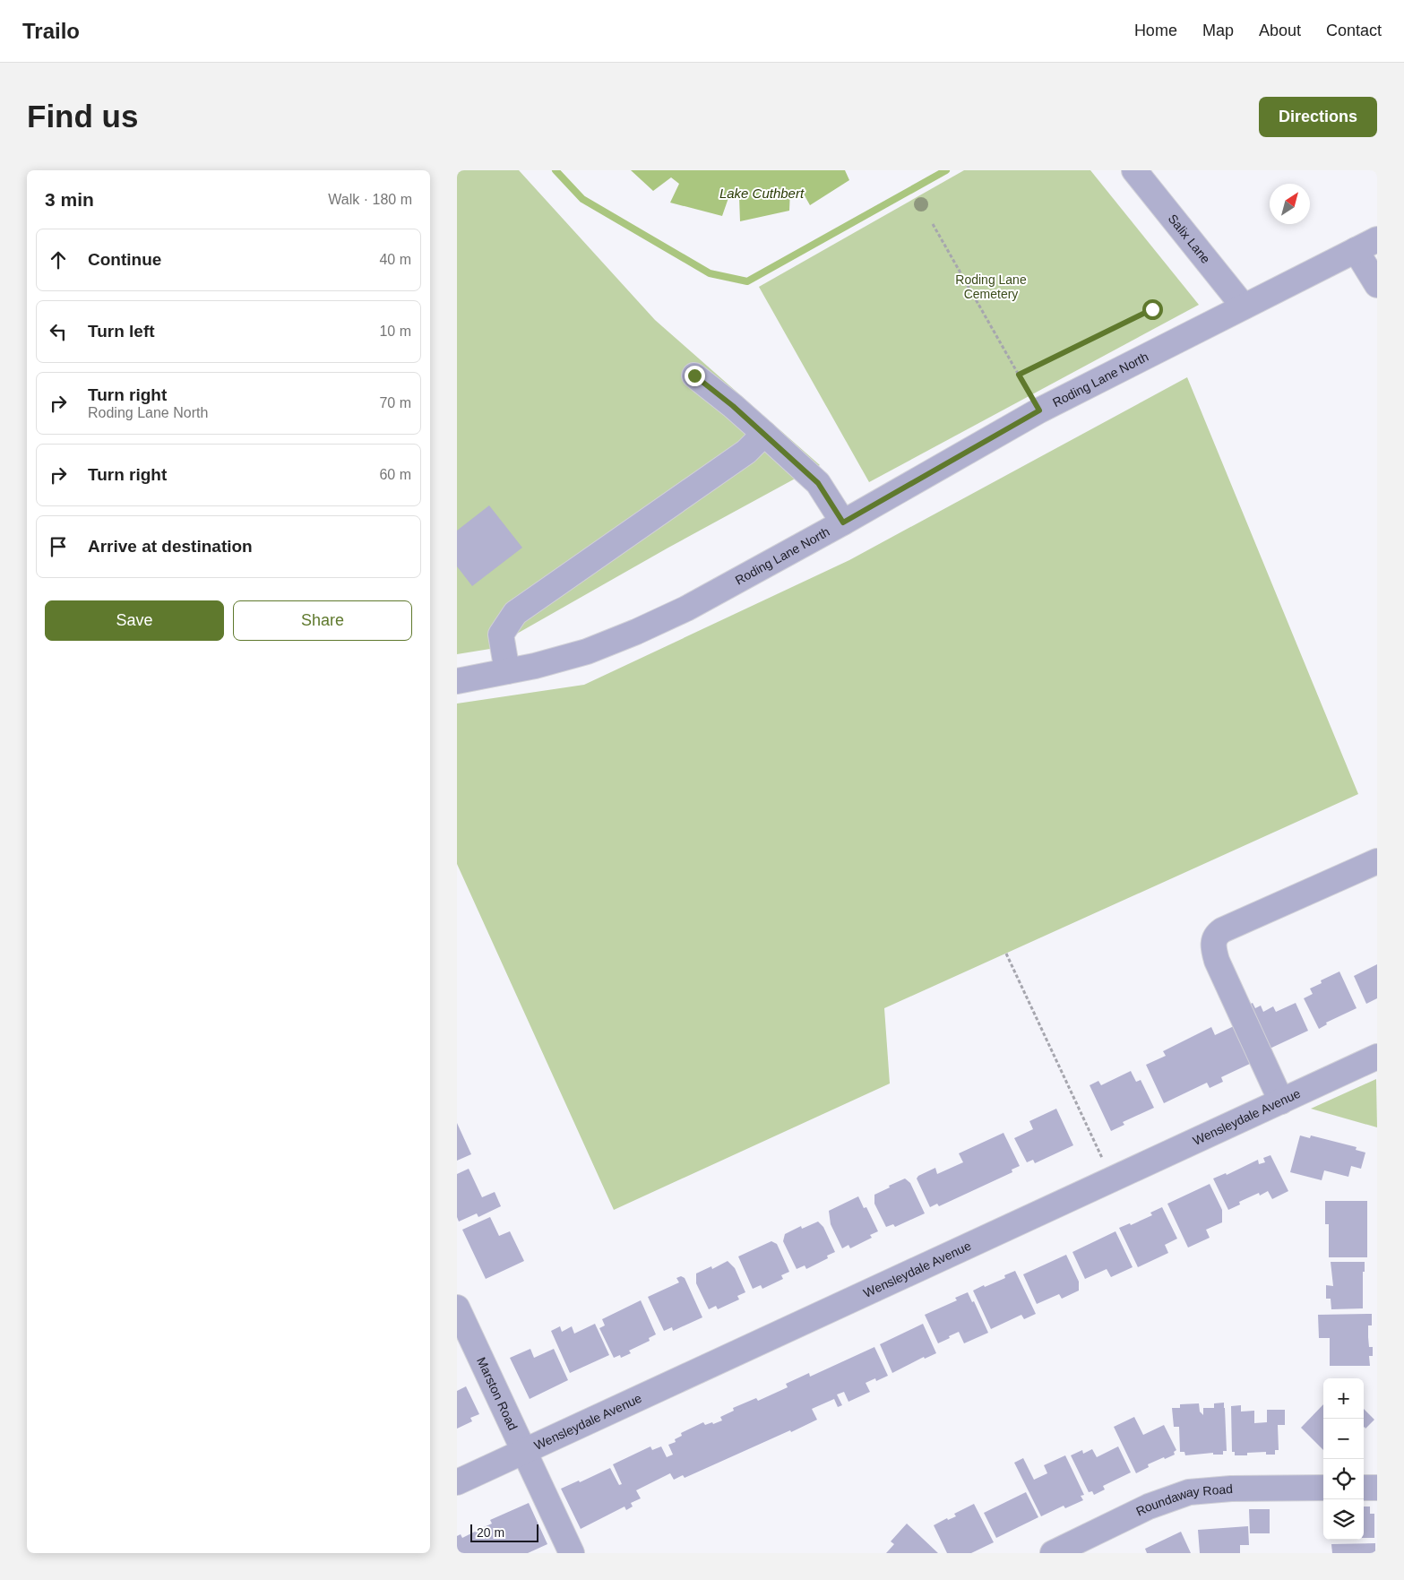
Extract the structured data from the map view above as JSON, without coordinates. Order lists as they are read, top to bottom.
{
  "streets": {
    "street": [
      "Salix Lane",
      "Roding Lane North",
      "Wensleydale Avenue",
      "Marston Road",
      "Roundaway Road"
    ]
  },
  "crossings": [
    ["Salix Lane", "Roding Lane North"],
    ["Wensleydale Avenue", "Marston Road"]
  ],
  "water": ["Lake Cuthbert"],
  "parks": ["Roding Lane Cemetery"],
  "scale_bar": "20 m",
  "north": "top right",
  "page": {
    "header": "Trailo",
    "nav": [
      "Home",
      "Map",
      "About",
      "Contact"
    ],
    "buttons": [
      "Directions",
      ["Save", "Share"]
    ],
    "title": "Find us",
    "heading": ["3 min", "Walk · 180 m"],
    "list": [
      ["Continue", "40 m"],
      ["Turn left", "10 m"],
      ["Turn right", "Roding Lane North", "70 m"],
      ["Turn right", "60 m"],
      "Arrive at destination"
    ],
    "map_buttons": ["+", "−"],
    "scale": "20 m"
  }
}
